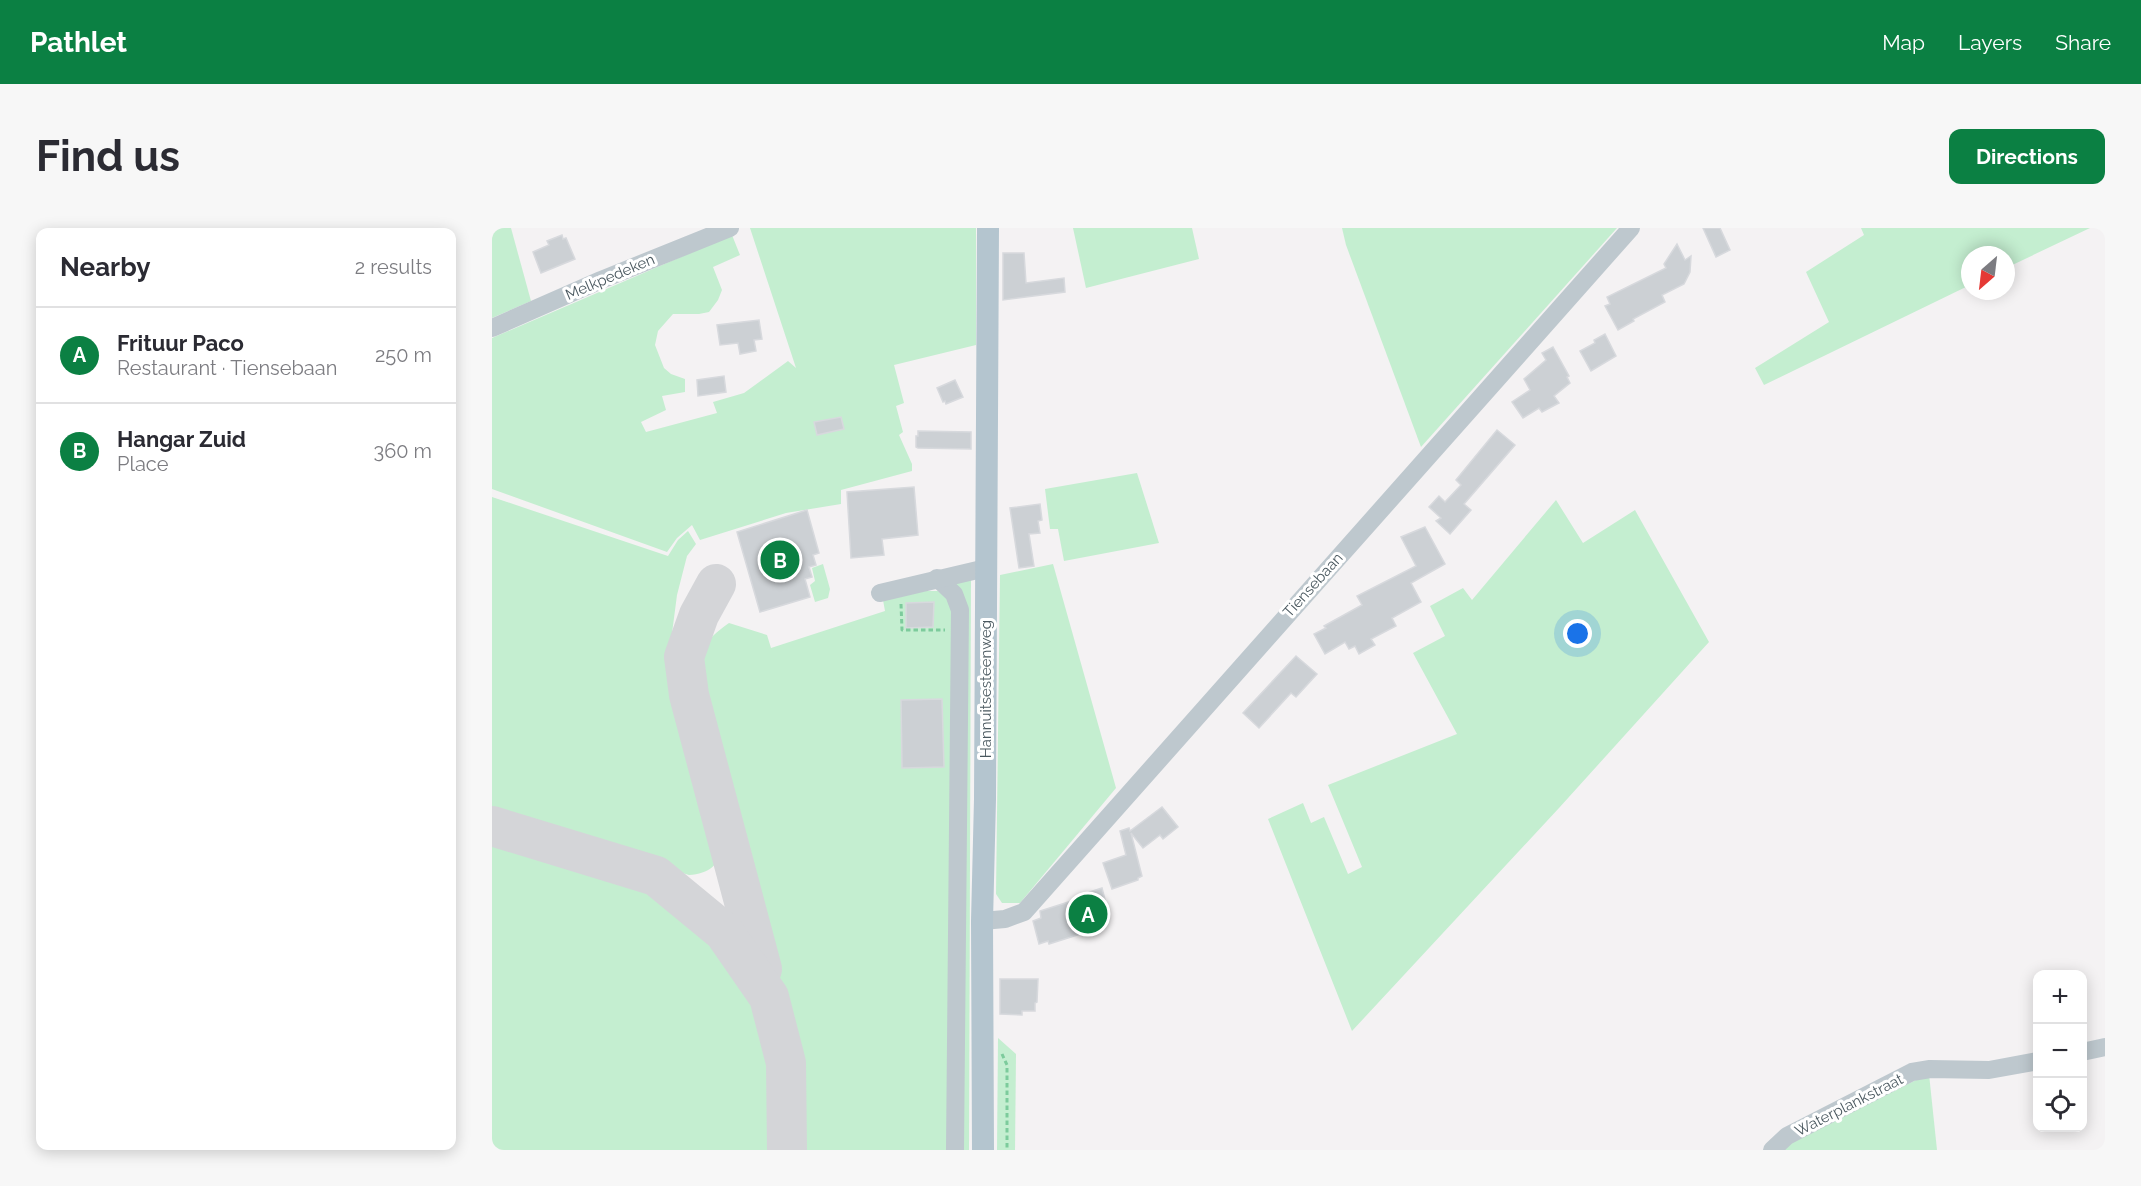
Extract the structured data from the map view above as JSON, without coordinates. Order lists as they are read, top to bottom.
{
  "streets": {
    "main road": ["Hannuitsesteenweg"],
    "street": ["Melkpedeken", "Tiensebaan", "Waterplankstraat"]
  },
  "crossings": [
    ["Tiensebaan", "Hannuitsesteenweg"]
  ],
  "north": "bottom left",
  "page": {
    "header": "Pathlet",
    "nav": ["Map", "Layers", "Share"],
    "buttons": "Directions",
    "title": "Find us",
    "heading": ["Nearby", "2 results"],
    "list": [
      {
        "mark": "A",
        "name": "Frituur Paco",
        "note": "Restaurant · Tiensebaan",
        "value": "250 m"
      },
      {
        "mark": "B",
        "name": "Hangar Zuid",
        "note": "Place",
        "value": "360 m"
      }
    ],
    "pins": ["B", "A"],
    "map_buttons": ["+", "−"]
  }
}
